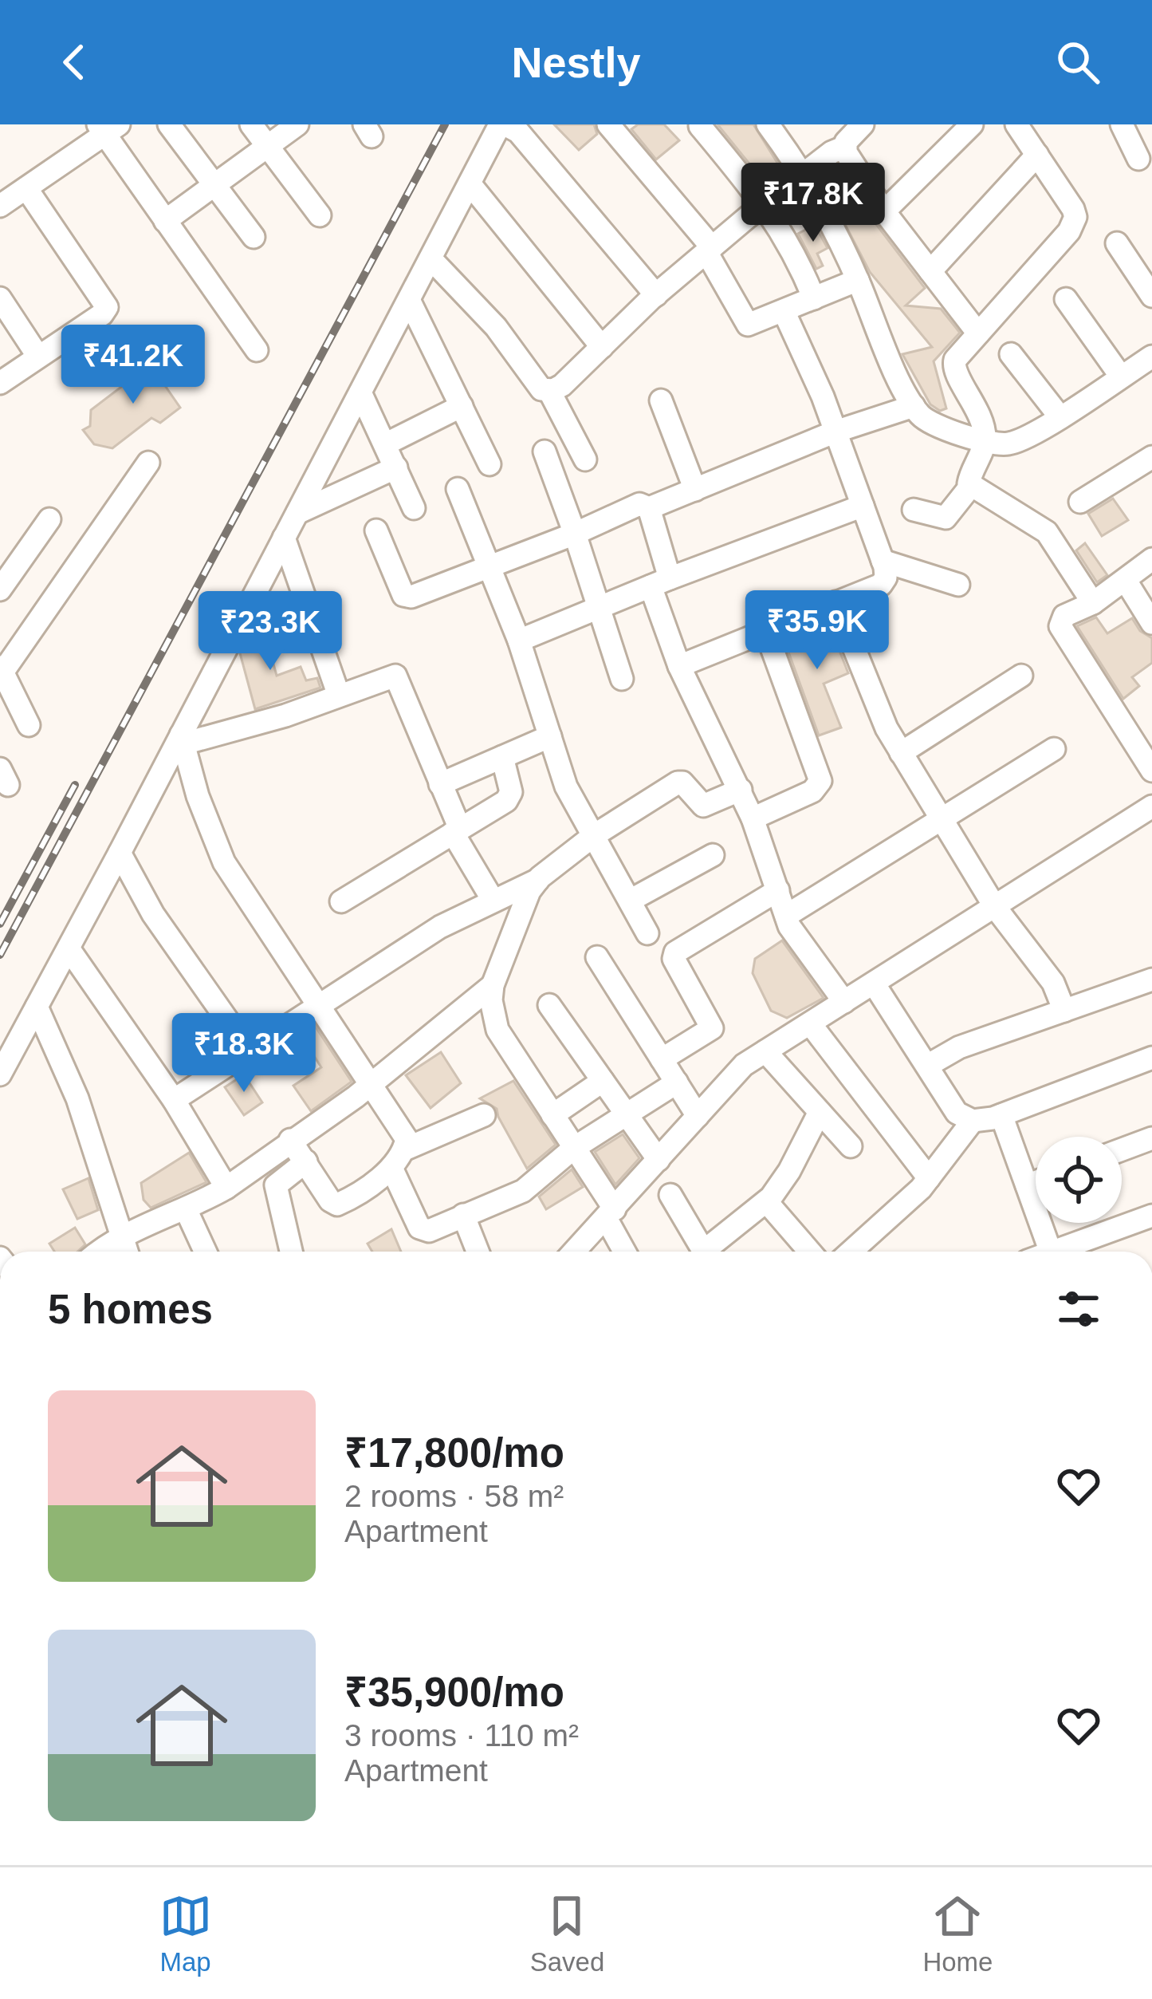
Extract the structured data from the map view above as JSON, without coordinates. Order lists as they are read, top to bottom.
{
  "page": {
    "header": "Nestly",
    "price": [
      "₹17.8K",
      "₹41.2K",
      "₹35.9K",
      "₹23.3K",
      "₹18.3K"
    ],
    "heading": "5 homes",
    "list": [
      {
        "name": "₹17,800/mo",
        "note": "2 rooms · 58 m² · Apartment"
      },
      {
        "name": "₹35,900/mo",
        "note": "3 rooms · 110 m² · Apartment"
      }
    ],
    "tabs": ["Map", "Saved", "Home"]
  }
}
